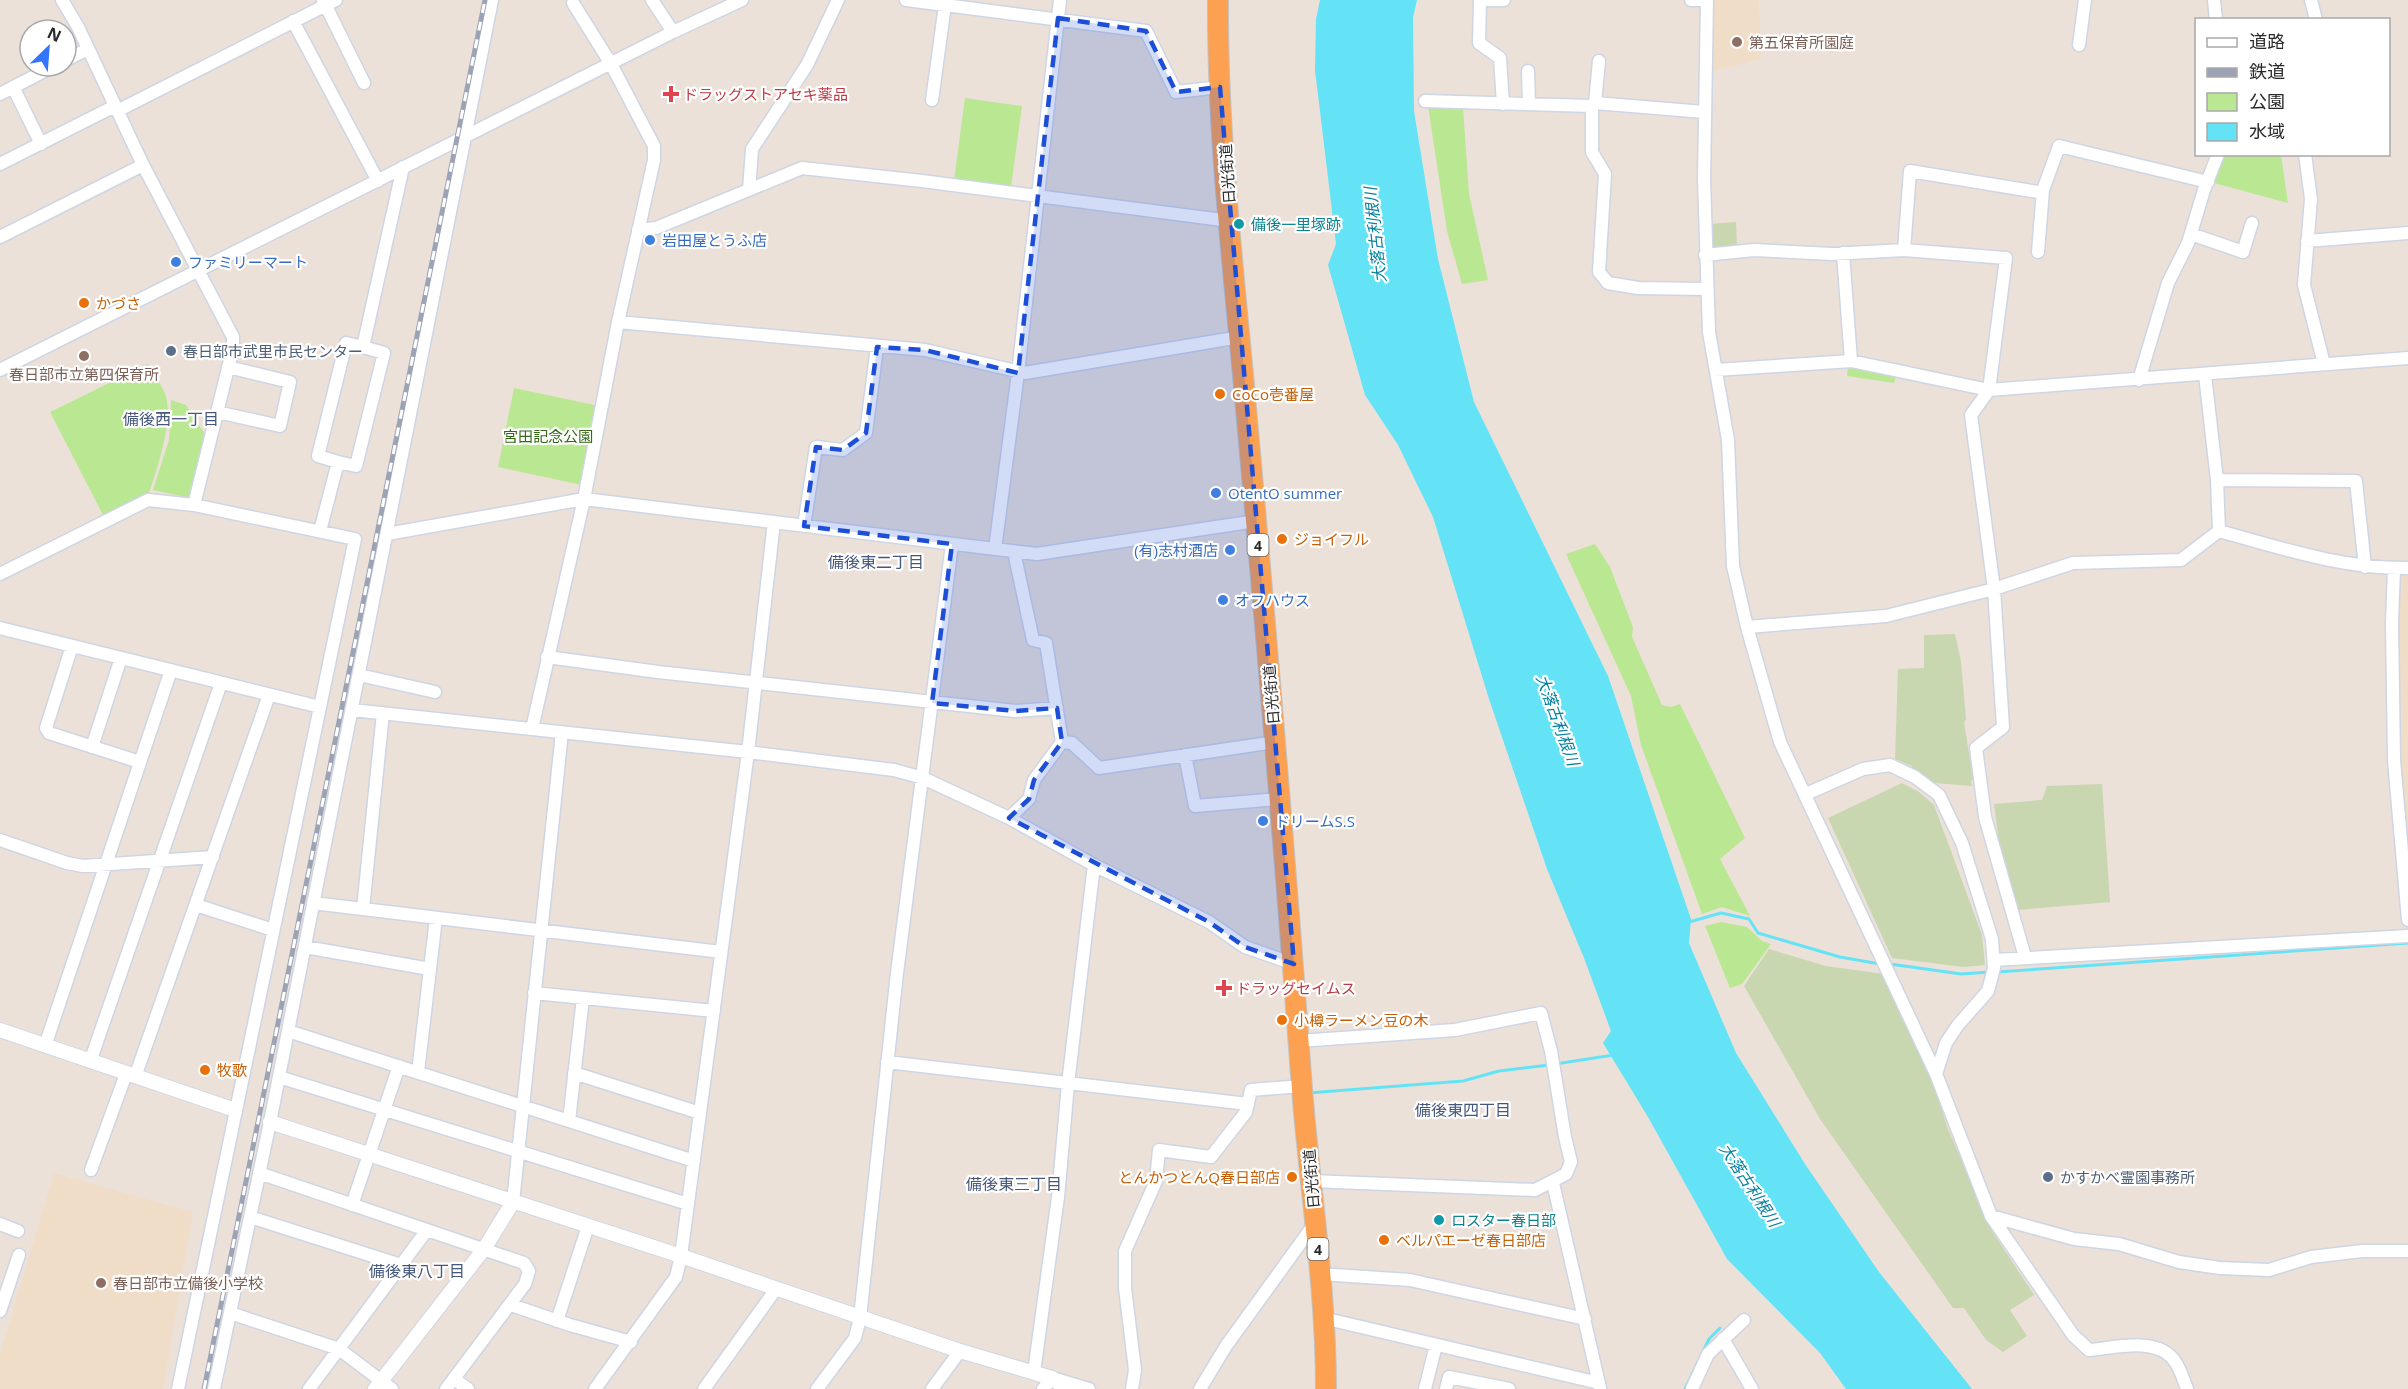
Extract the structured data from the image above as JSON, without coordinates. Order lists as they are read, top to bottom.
{
  "streets": {
    "highway": ["日光街道", "4"]
  },
  "districts": [
    "備後西一丁目",
    "備後東二丁目",
    "備後東四丁目",
    "備後東三丁目",
    "備後東八丁目"
  ],
  "water": ["大落古利根川"],
  "parks": ["宮田記念公園"],
  "places": {
    "other": [
      "第五保育所園庭",
      "備後一里塚跡",
      "岩田屋とうふ店",
      "ファミリーマート",
      "かづさ",
      "春日部市武里市民センター",
      "春日部市立第四保育所",
      "CoCo壱番屋",
      "OtentO summer",
      "ジョイフル",
      "(有)志村酒店",
      "オフハウス",
      "ドリームS.S",
      "小樽ラーメン豆の木",
      "牧歌",
      "とんかつとんQ春日部店",
      "かすかべ霊園事務所",
      "ロスター春日部",
      "ベルパエーゼ春日部店",
      "春日部市立備後小学校"
    ],
    "health": ["ドラッグストアセキ薬品", "ドラッグセイムス"]
  },
  "legend": [
    "道路",
    "鉄道",
    "公園",
    "水域"
  ],
  "north": "top right"
}
